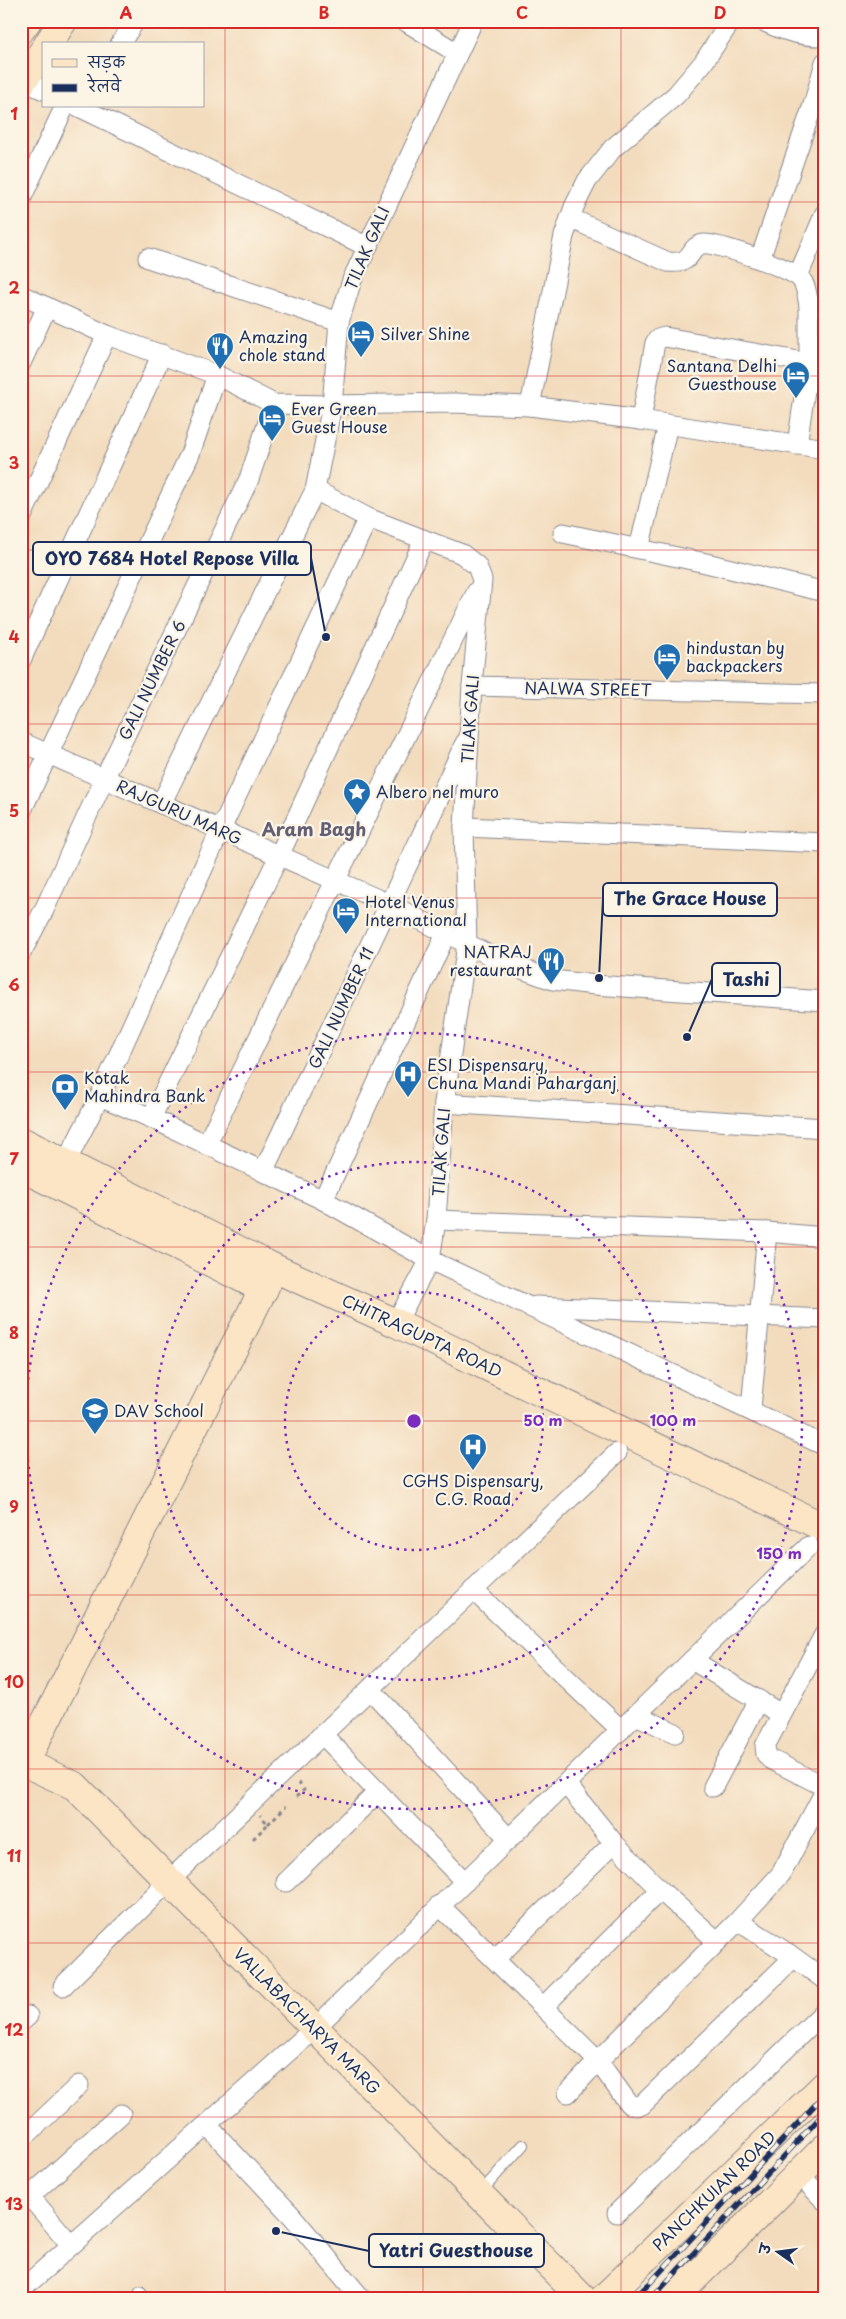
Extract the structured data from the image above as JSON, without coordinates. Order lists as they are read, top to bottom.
{
  "streets": {
    "street": [
      "TILAK GALI",
      "GALI NUMBER 6",
      "NALWA STREET",
      "RAJGURU MARG",
      "GALI NUMBER 11",
      "CHITRAGUPTA ROAD",
      "VALLABACHARYA MARG",
      "PANCHKUIAN ROAD"
    ]
  },
  "crossings": [
    ["TILAK GALI", "NALWA STREET"],
    ["TILAK GALI", "RAJGURU MARG"],
    ["TILAK GALI", "GALI NUMBER 11"],
    ["TILAK GALI", "CHITRAGUPTA ROAD"],
    ["GALI NUMBER 6", "RAJGURU MARG"],
    ["RAJGURU MARG", "GALI NUMBER 11"]
  ],
  "districts": ["Aram Bagh"],
  "places": {
    "hotel": [
      "Silver Shine",
      "Santana Delhi Guesthouse",
      "Ever Green Guest House",
      "hindustan by backpackers",
      "Hotel Venus International"
    ],
    "restaurant": ["Amazing chole stand", "NATRAJ restaurant"],
    "other": [
      "OYO 7684 Hotel Repose Villa",
      "The Grace House",
      "Tashi",
      "Yatri Guesthouse"
    ],
    "place": ["Albero nel muro"],
    "hospital": ["ESI Dispensary, Chuna Mandi Paharganj", "CGHS Dispensary, C.G. Road"],
    "bank": ["Kotak Mahindra Bank"],
    "school or university": ["DAV School"]
  },
  "legend": ["सड़क", "रेलवे"],
  "north": "left",
  "grid": {
    "columns": [
      "A",
      "B",
      "C",
      "D"
    ],
    "rows": [
      "1",
      "2",
      "3",
      "4",
      "5",
      "6",
      "7",
      "8",
      "9",
      "10",
      "11",
      "12",
      "13"
    ]
  },
  "rings": ["50 m", "100 m", "150 m"]
}
